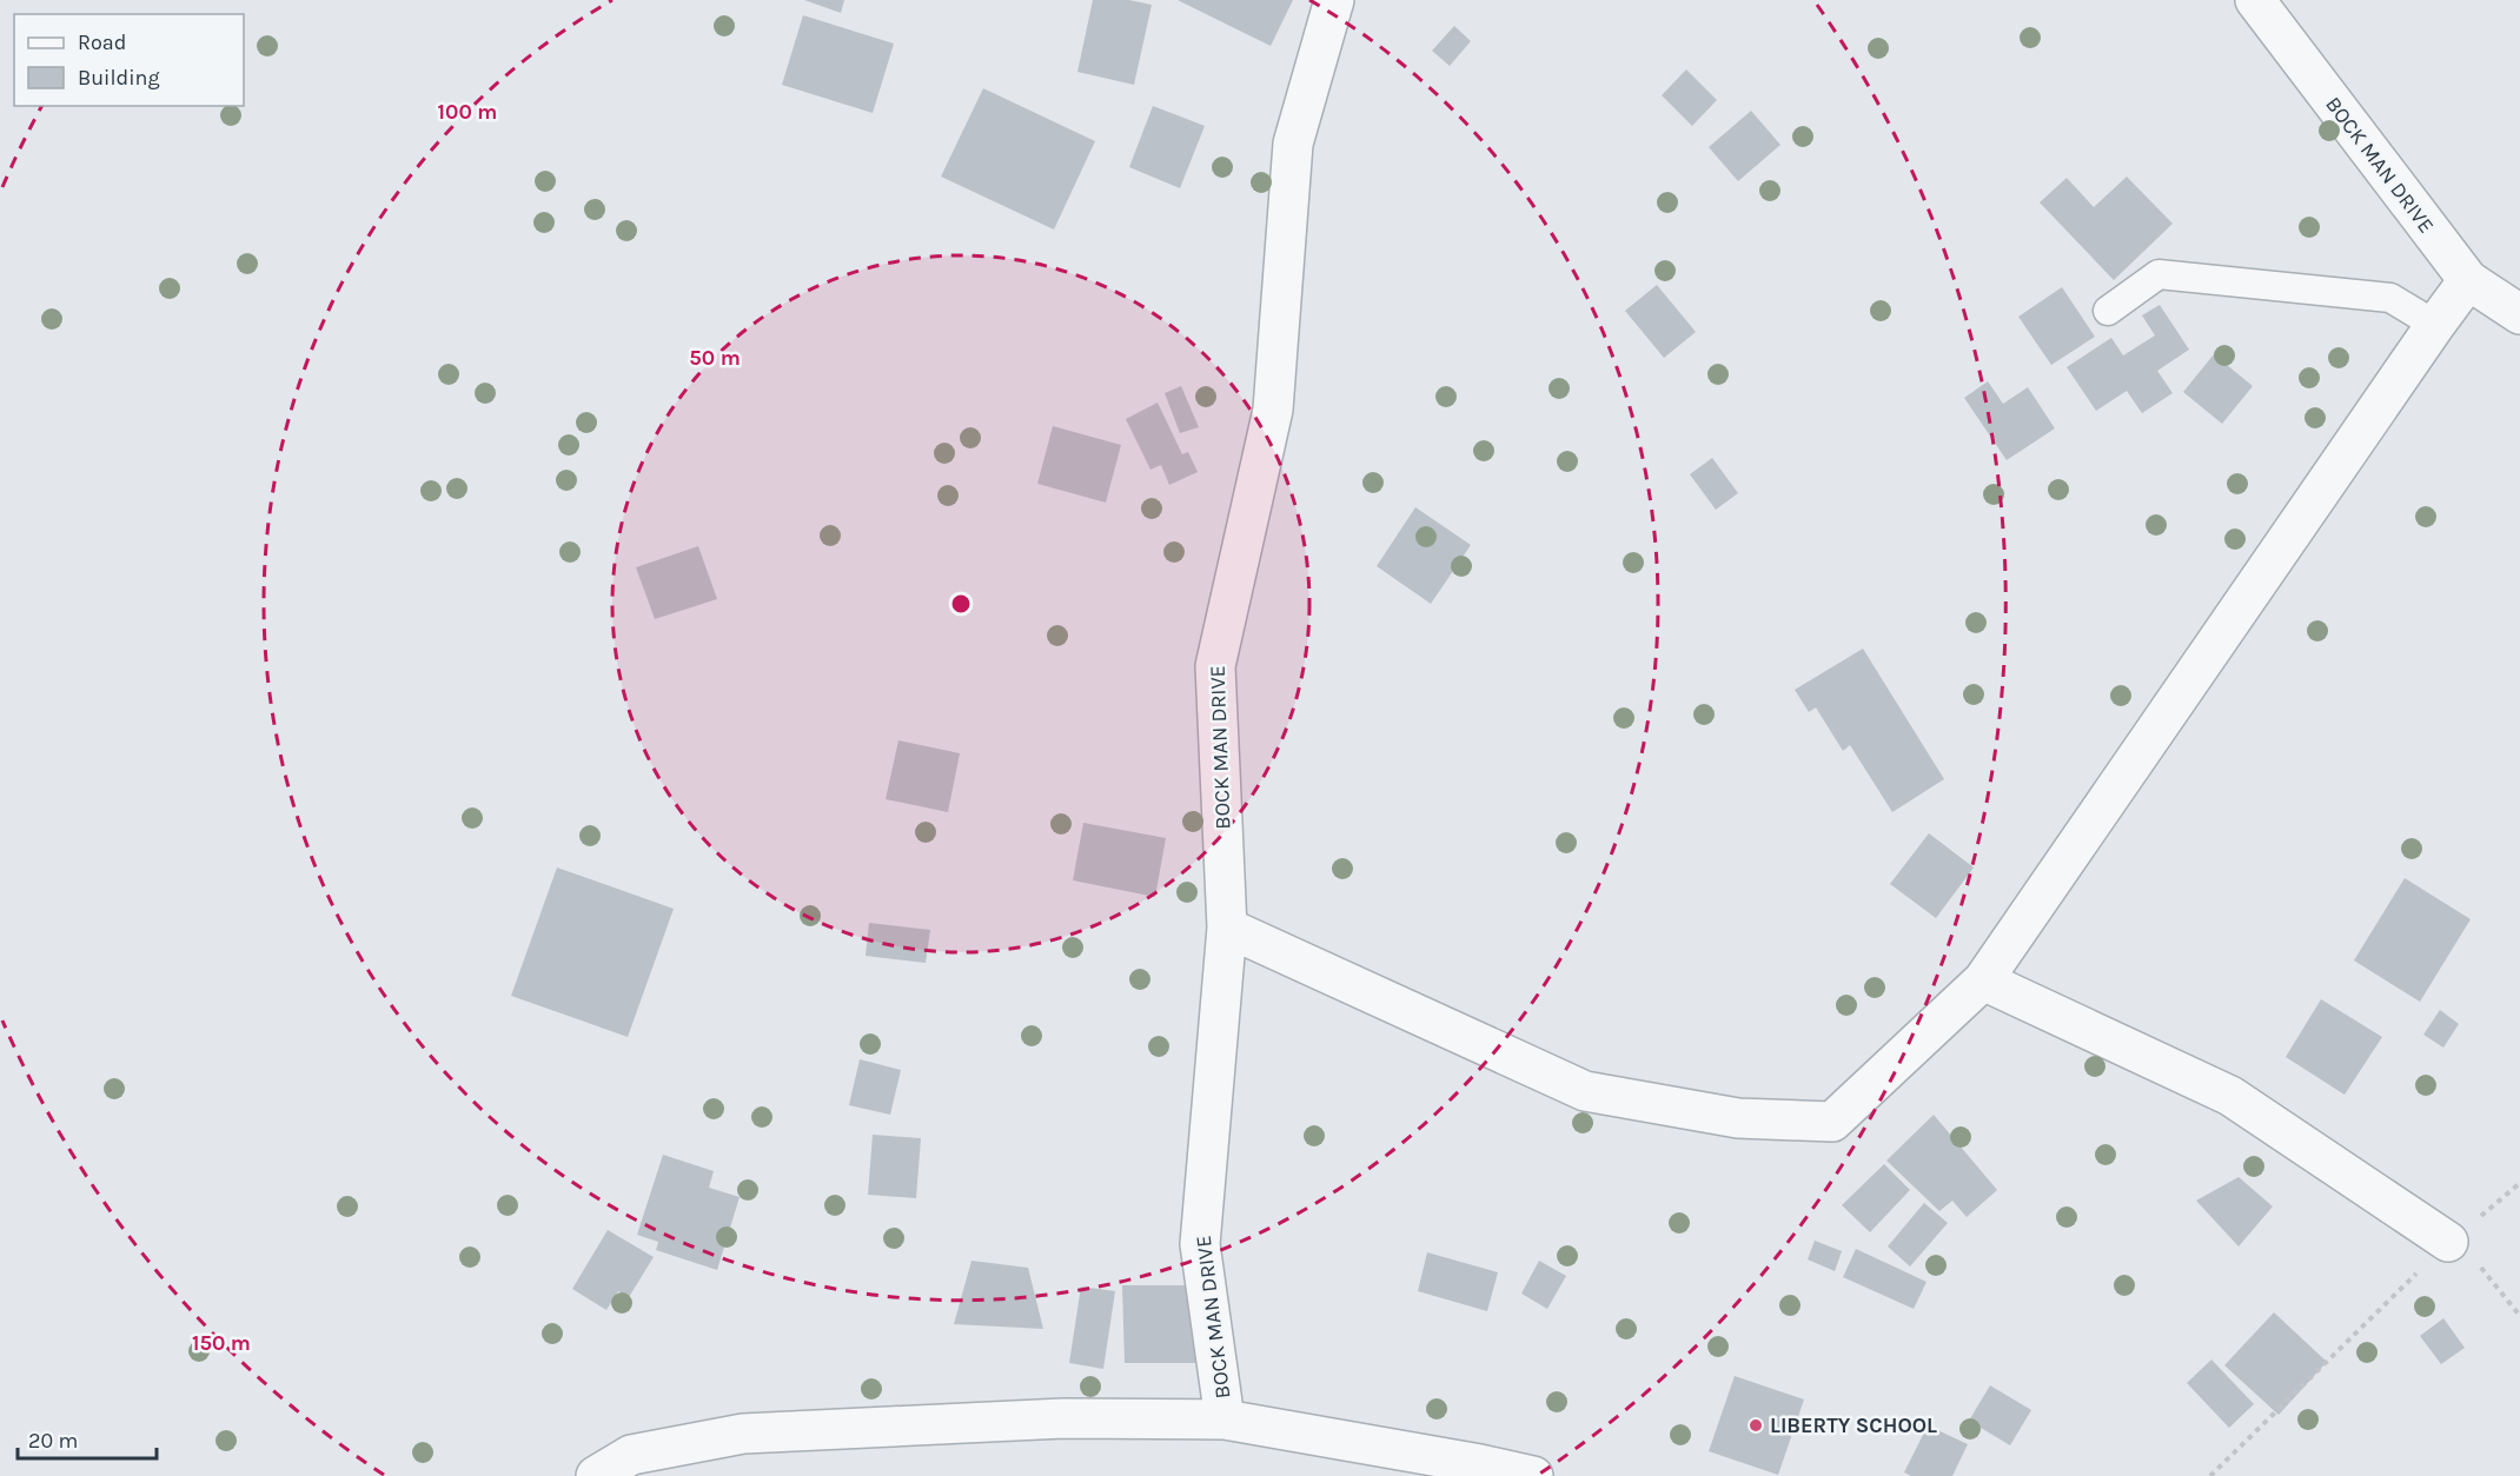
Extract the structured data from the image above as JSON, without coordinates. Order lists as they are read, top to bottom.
{
  "streets": {
    "street": ["BOCK MAN DRIVE"]
  },
  "places": ["LIBERTY SCHOOL"],
  "legend": ["Road", "Building"],
  "scale_bar": "20 m",
  "rings": ["100 m", "50 m", "150 m"]
}
